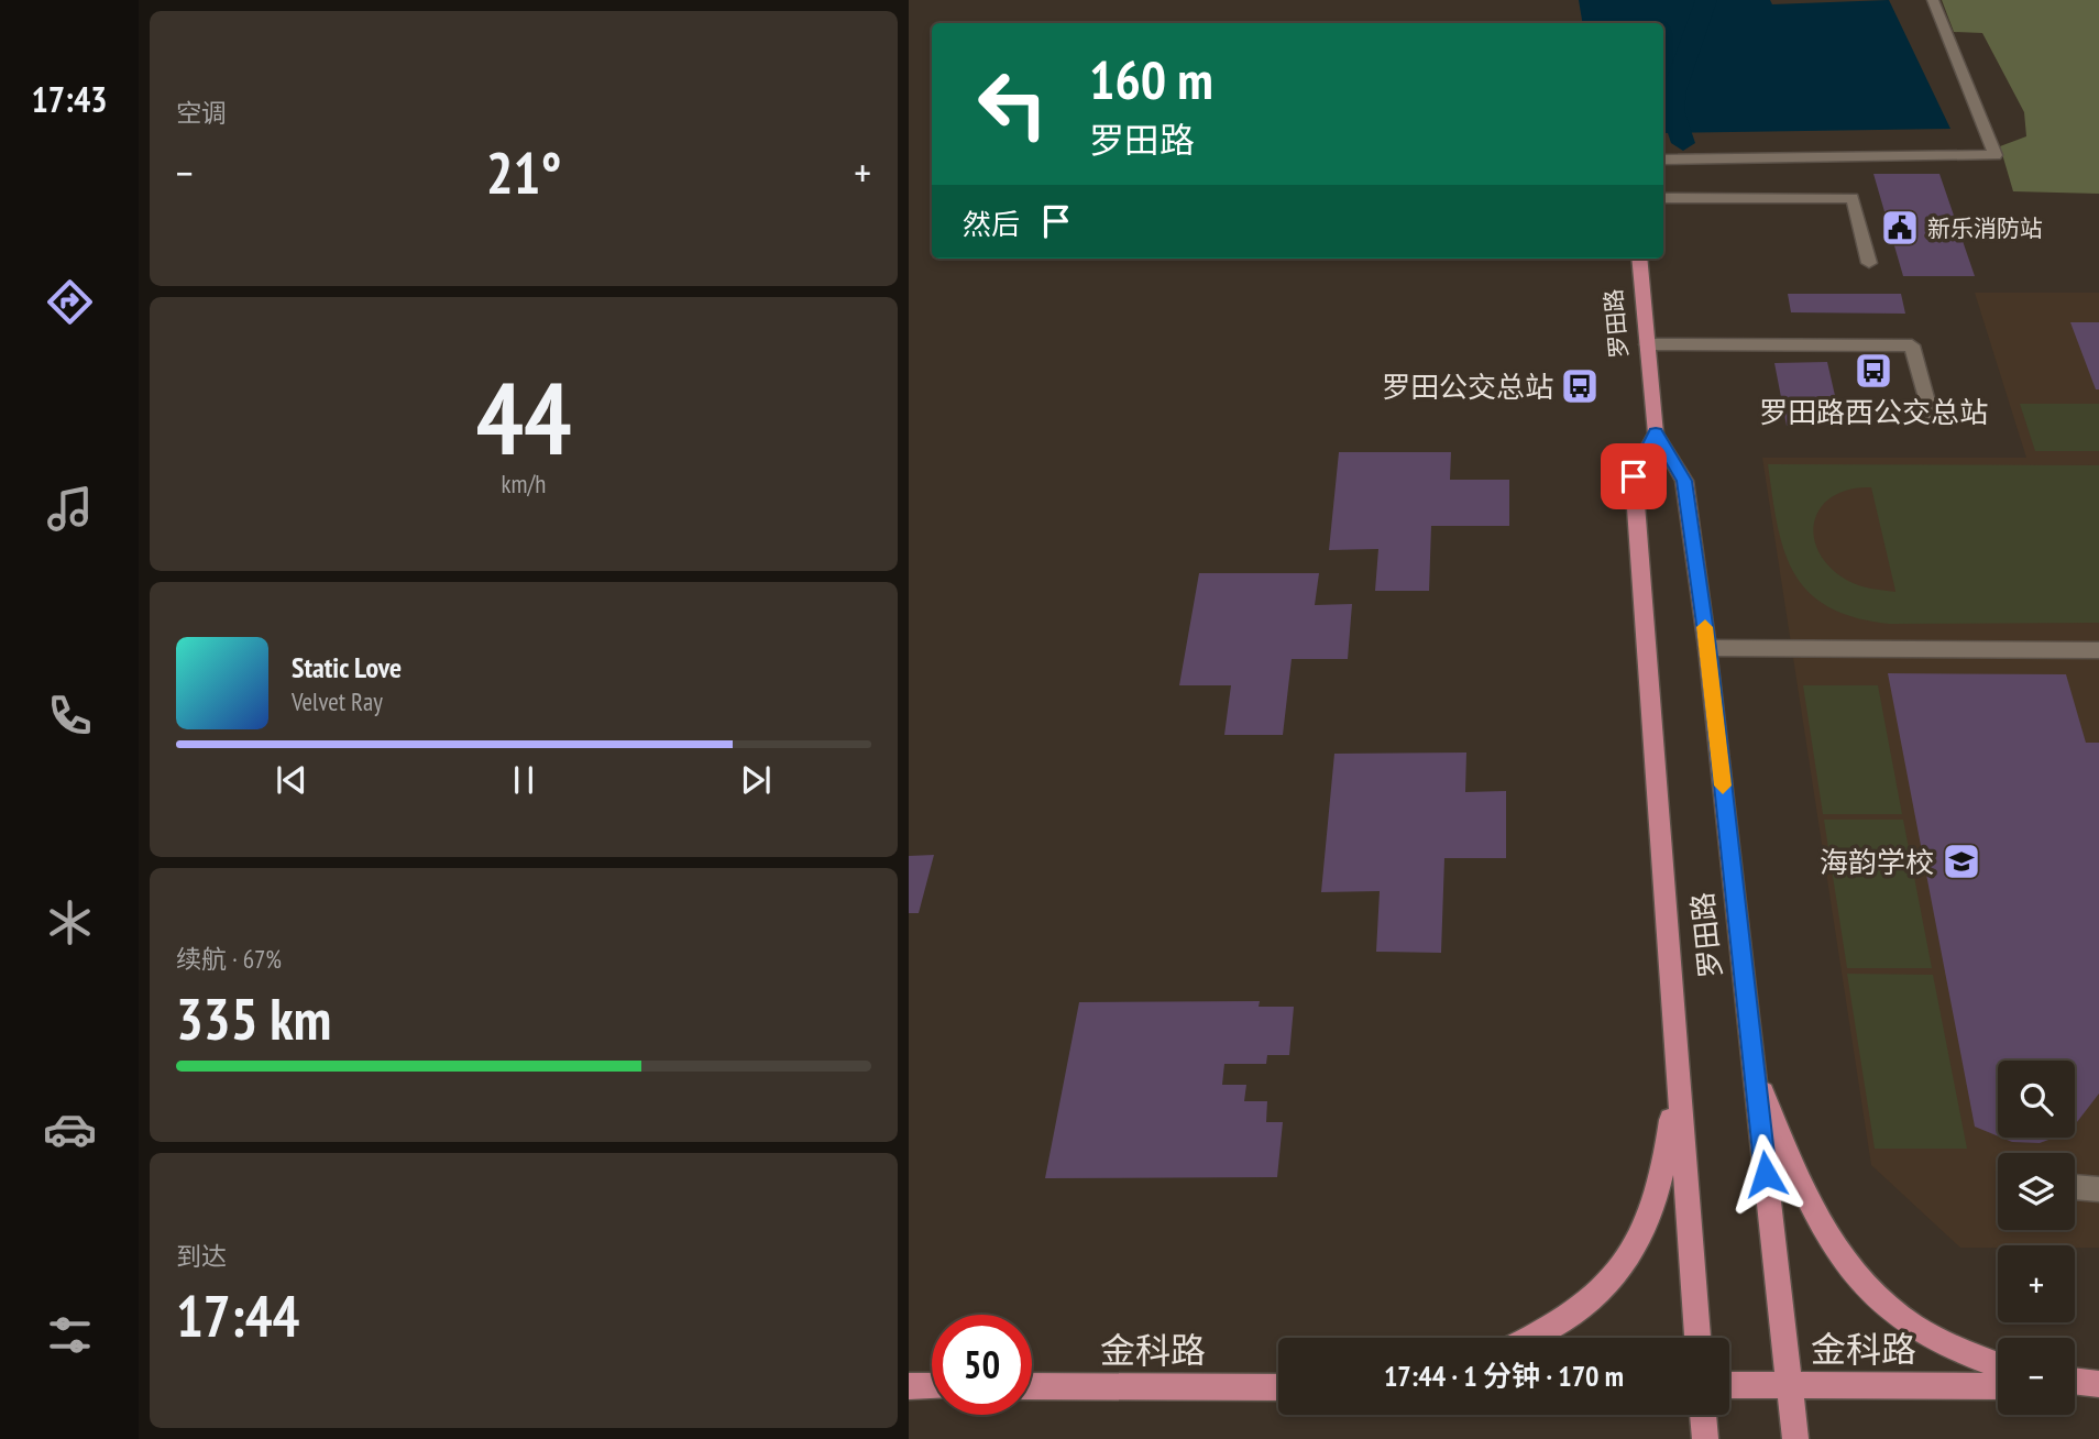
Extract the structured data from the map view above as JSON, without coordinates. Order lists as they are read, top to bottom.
{
  "streets": {
    "main road": ["罗田路", "金科路"]
  },
  "crossings": [
    ["罗田路", "金科路"]
  ],
  "places": {
    "public building": ["新乐消防站"],
    "bus stop": ["罗田路西公交总站", "罗田公交总站"],
    "school or university": ["海韵学校"]
  },
  "page": {
    "tabs": "17:43",
    "tile": [
      "空调",
      ["44", "km/h"],
      ["续航 · 67%", "335 km"],
      ["到达", "17:44"]
    ],
    "turn": ["160 m", "罗田路"],
    "heat": ["−", "21°", "+"],
    "then": "然后",
    "song": ["Static Love", "Velvet Ray"],
    "map_buttons": ["+", "−"],
    "limit": "50",
    "trip": "17:44 · 1 分钟 · 170 m"
  }
}
